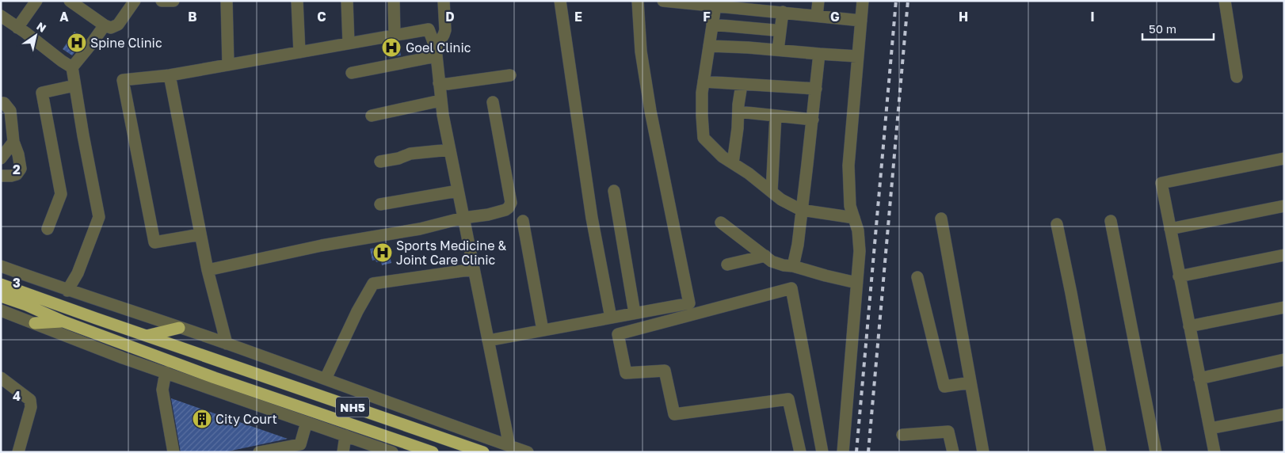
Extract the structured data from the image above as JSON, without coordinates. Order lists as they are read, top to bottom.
{
  "streets": {
    "highway": ["NH5"]
  },
  "places": {
    "hospital": ["Spine Clinic", "Goel Clinic", "Sports Medicine & Joint Care Clinic"],
    "building": ["City Court"]
  },
  "scale_bar": "50 m",
  "north": "top right",
  "grid": {
    "columns": [
      "A",
      "B",
      "C",
      "D",
      "E",
      "F",
      "G",
      "H",
      "I"
    ],
    "rows": ["2", "3", "4"]
  }
}
